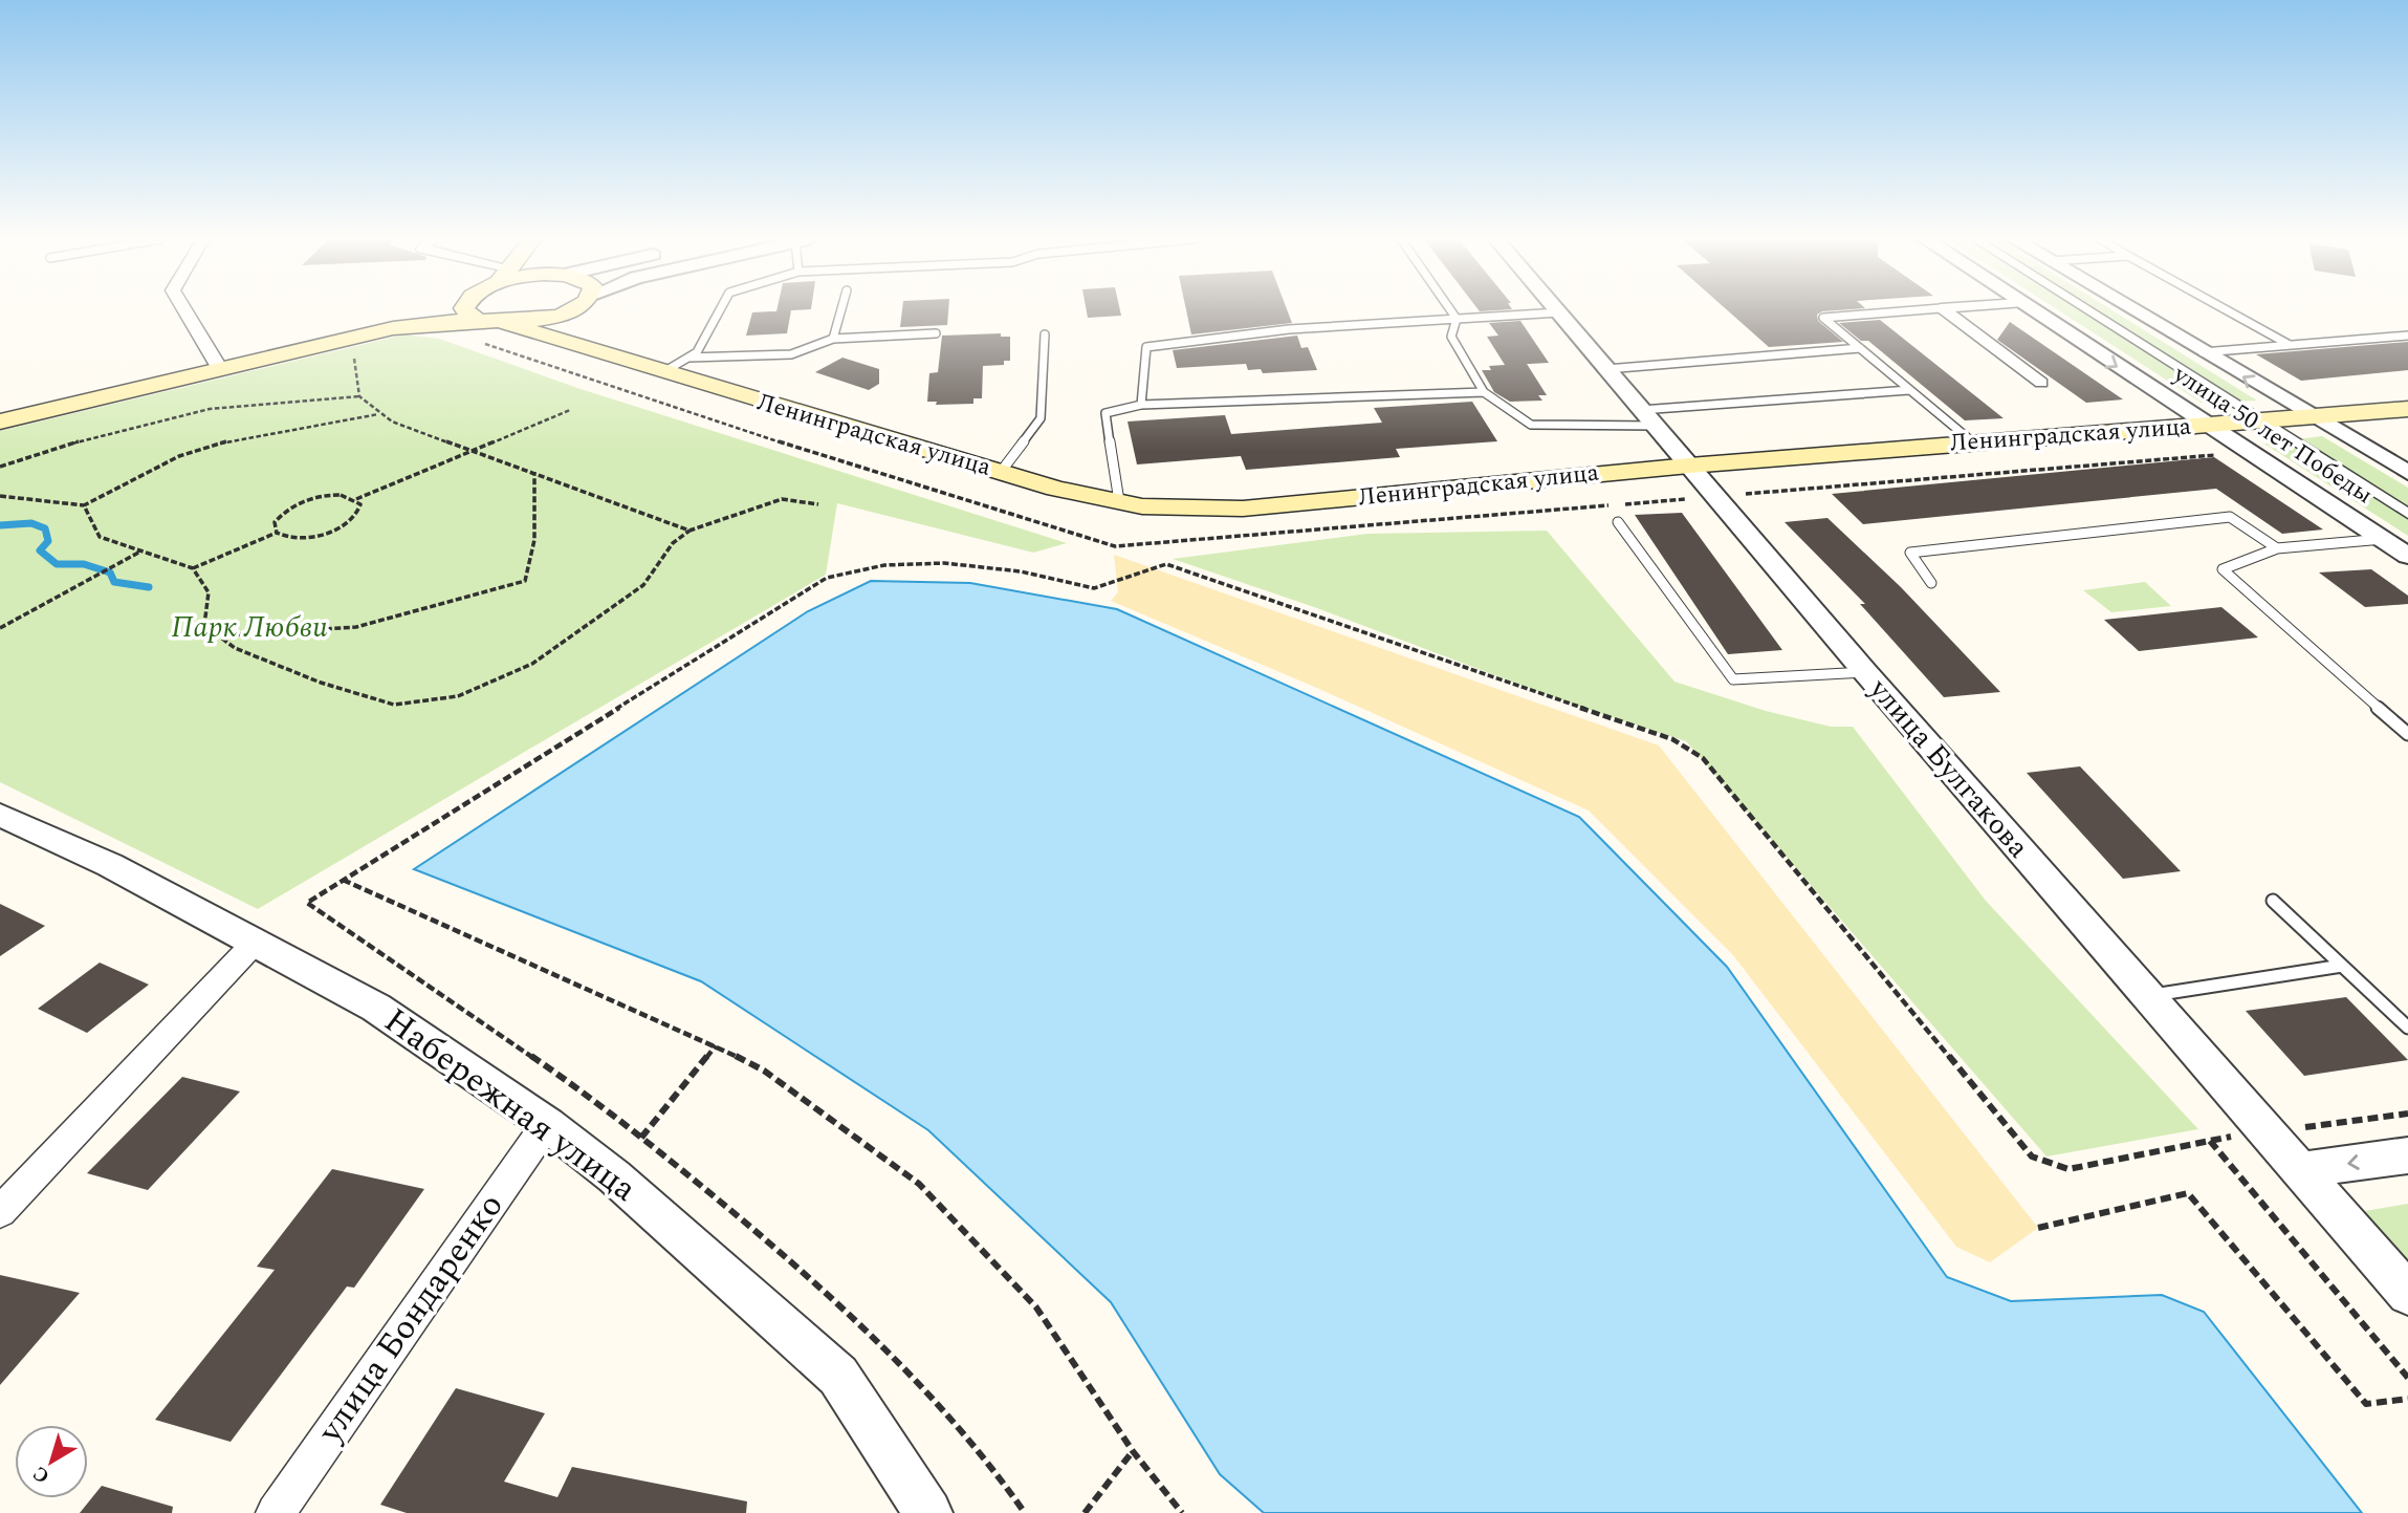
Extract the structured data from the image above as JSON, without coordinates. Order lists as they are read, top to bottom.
{
  "streets": {
    "main road": ["Ленинградская улица"],
    "street": [
      "улица 50 лет Победы",
      "улица Булгакова",
      "Набережная улица",
      "улица Бондаренко"
    ]
  },
  "crossings": [
    ["Ленинградская улица", "улица 50 лет Победы"],
    ["Ленинградская улица", "улица Булгакова"],
    ["Набережная улица", "улица Бондаренко"]
  ],
  "parks": ["Парк Любви"],
  "north": "bottom left"
}
